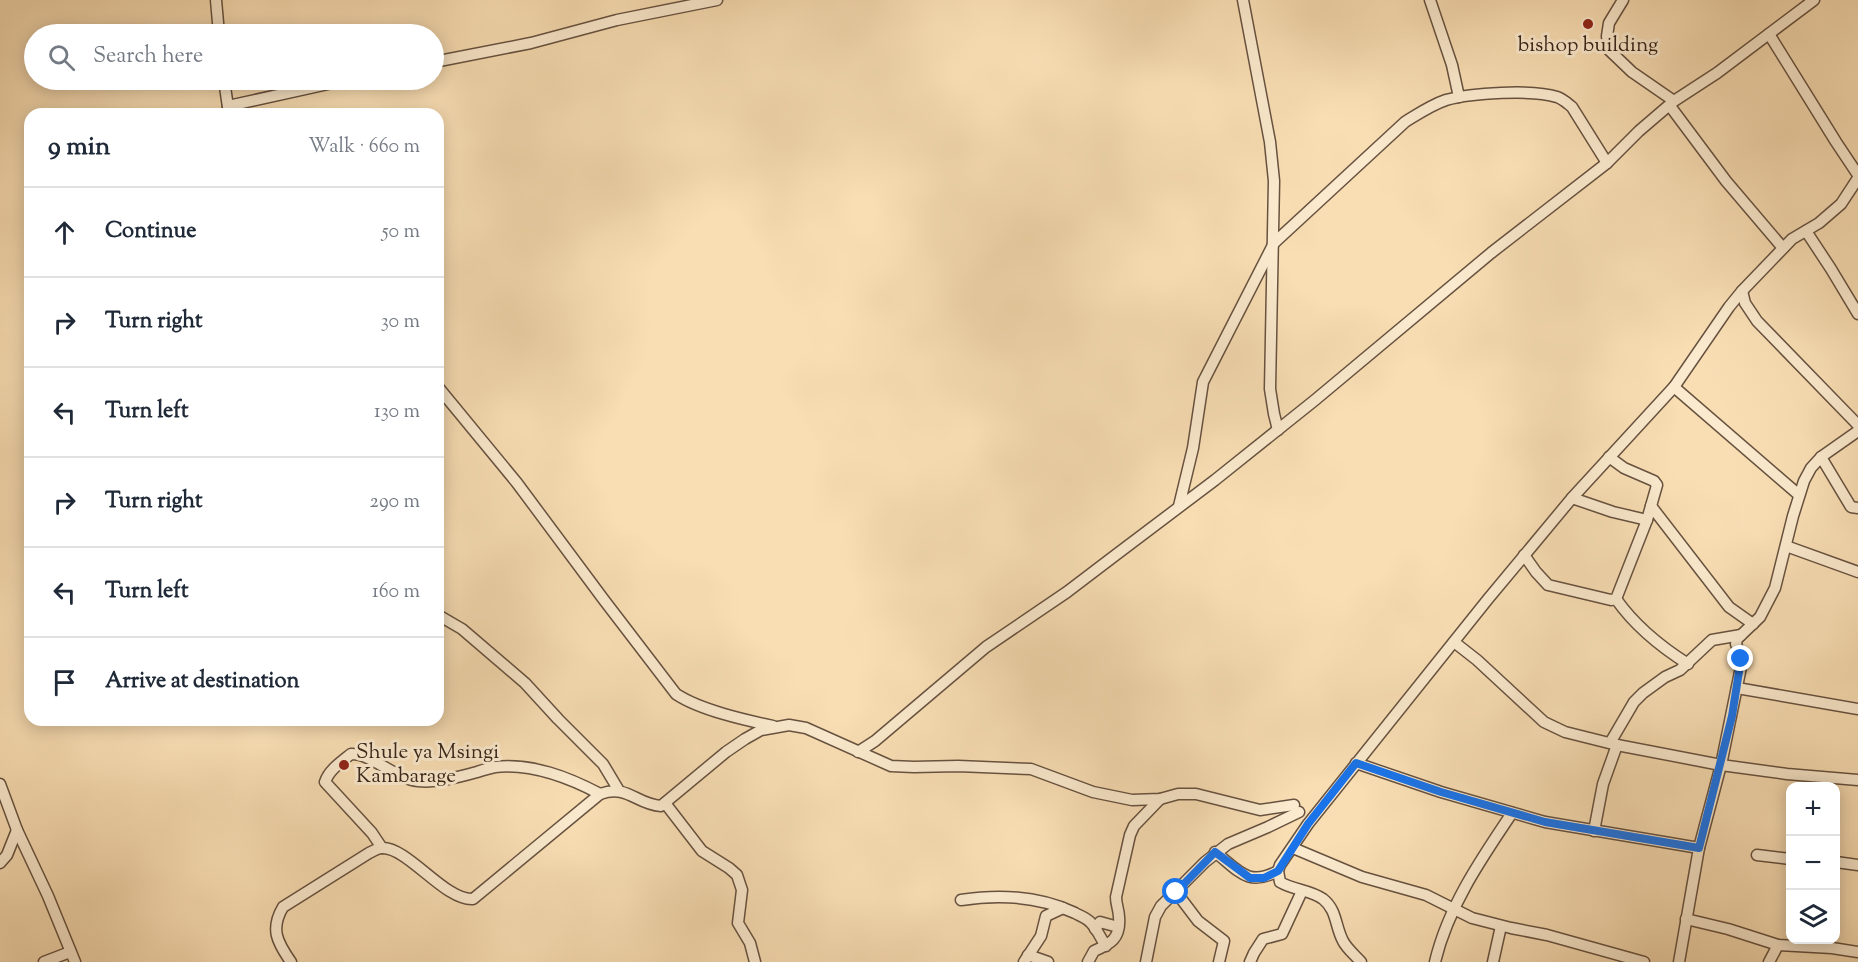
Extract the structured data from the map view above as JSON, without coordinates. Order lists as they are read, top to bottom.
{
  "places": ["bishop building", "Shule ya Msingi Kambarage"],
  "page": {
    "search": "Search here",
    "heading": ["9 min", "Walk · 660 m"],
    "list": [
      ["Continue", "50 m"],
      ["Turn right", "30 m"],
      ["Turn left", "130 m"],
      ["Turn right", "290 m"],
      ["Turn left", "160 m"],
      "Arrive at destination"
    ],
    "map_buttons": ["+", "−"]
  }
}
